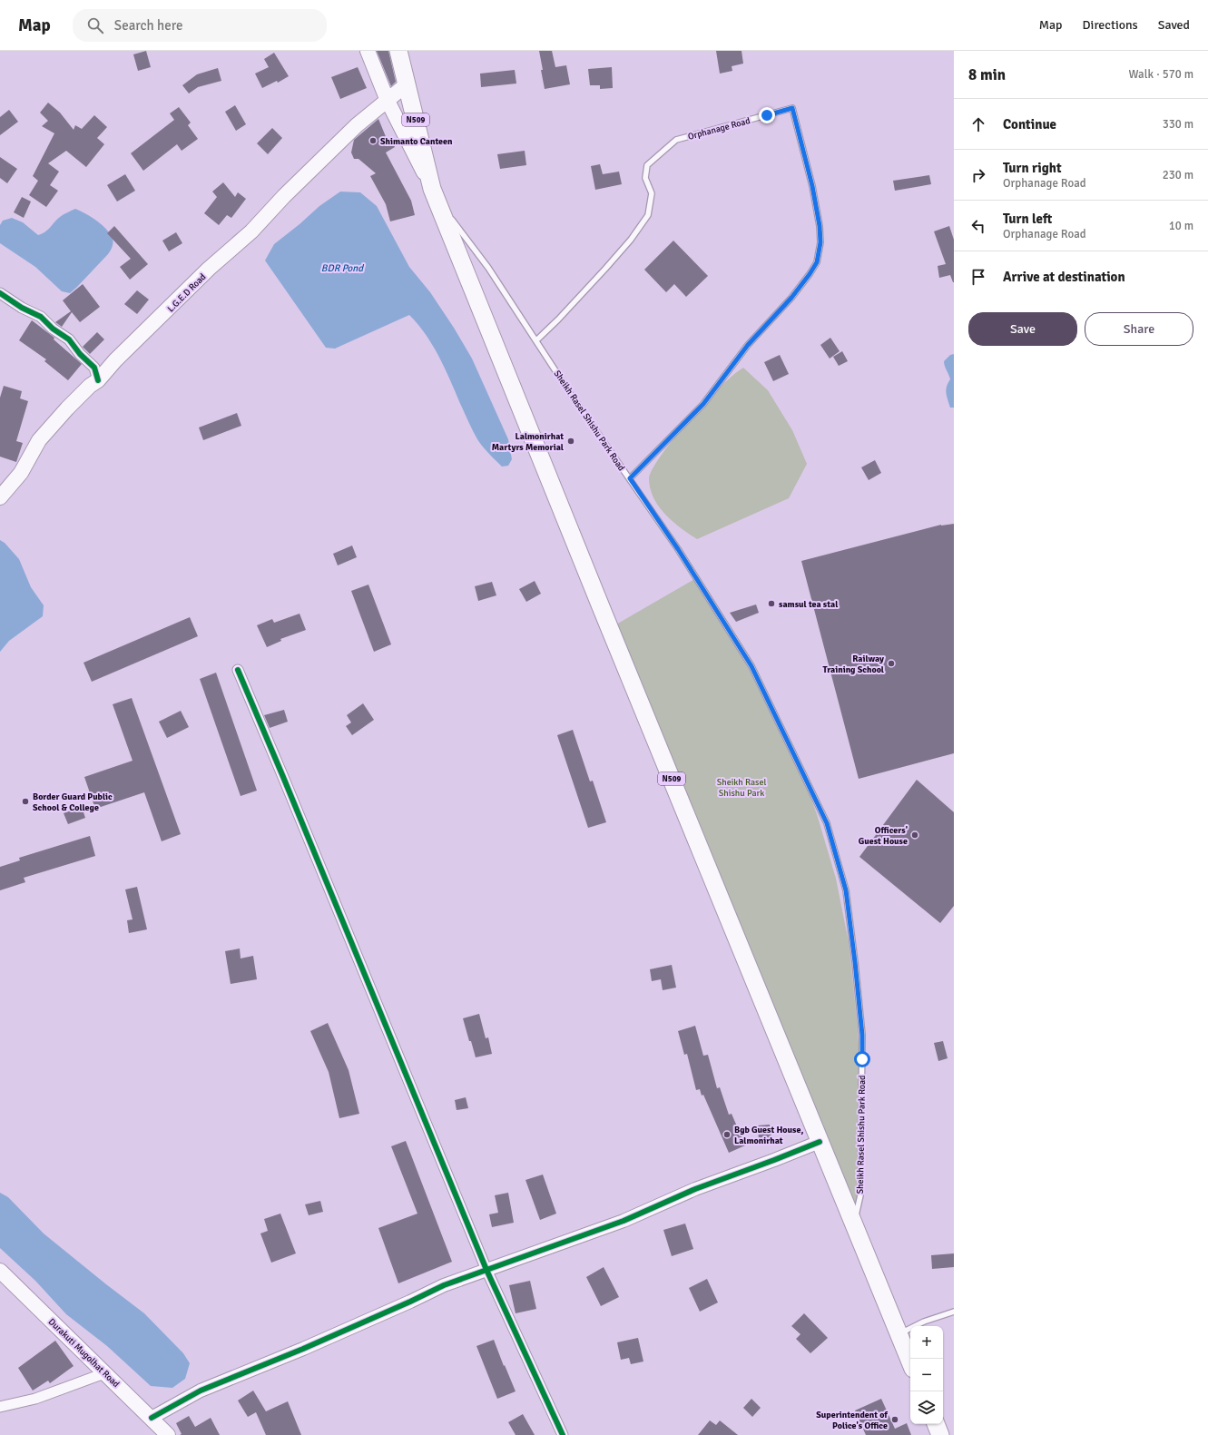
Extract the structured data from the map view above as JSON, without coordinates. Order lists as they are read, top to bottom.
{
  "streets": {
    "highway": ["N509"],
    "main road": ["L.G.E.D Road", "Durakuti Mugolhat Road"],
    "lane": ["Orphanage Road", "Sheikh Rasel Shishu Park Road"]
  },
  "crossings": [
    ["N509", "L.G.E.D Road"],
    ["N509", "Sheikh Rasel Shishu Park Road"],
    ["Orphanage Road", "Sheikh Rasel Shishu Park Road"]
  ],
  "water": ["BDR Pond"],
  "parks": ["Sheikh Rasel Shishu Park"],
  "places": [
    "Shimanto Canteen",
    "Lalmonirhat Martyrs Memorial",
    "samsul tea stal",
    "Railway Training School",
    "Border Guard Public School & College",
    "Officers' Guest House",
    "Bgb Guest House, Lalmonirhat",
    "Superintendent of Police's Office"
  ],
  "page": {
    "header": "Map",
    "search": "Search here",
    "nav": ["Map", "Directions", "Saved"],
    "heading": ["8 min", "Walk · 570 m"],
    "list": [
      ["Continue", "330 m"],
      ["Turn right", "Orphanage Road", "230 m"],
      ["Turn left", "Orphanage Road", "10 m"],
      "Arrive at destination"
    ],
    "buttons": ["Save", "Share"],
    "map_buttons": ["+", "−"]
  }
}
